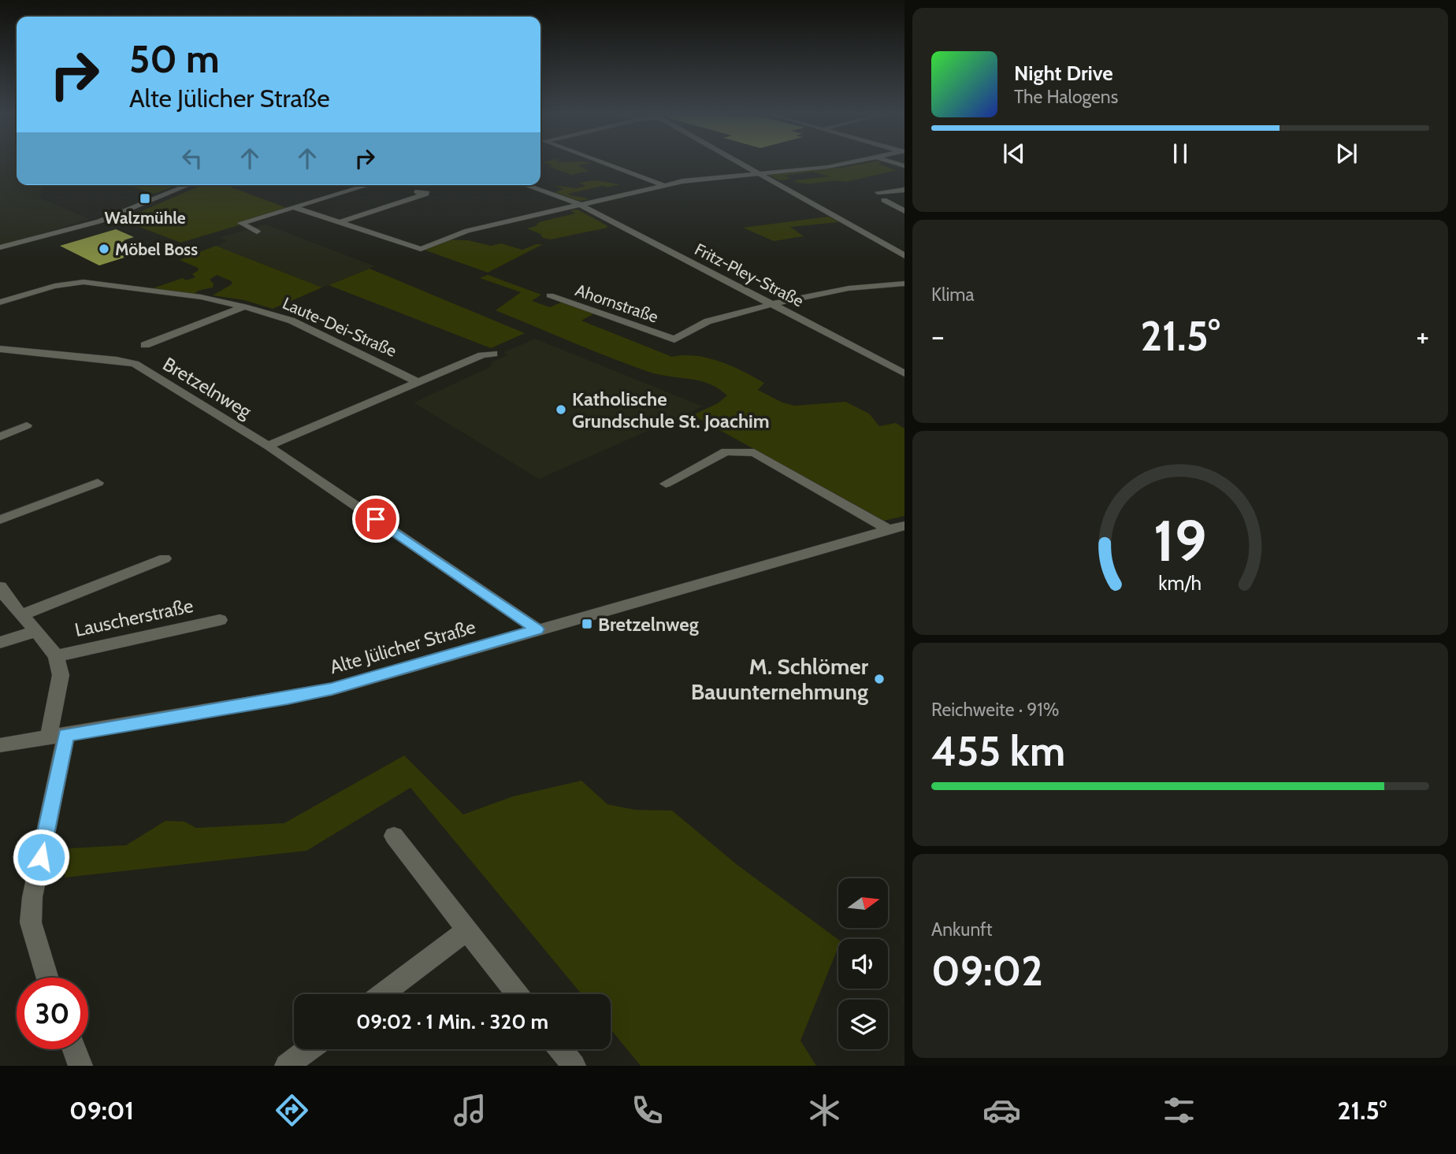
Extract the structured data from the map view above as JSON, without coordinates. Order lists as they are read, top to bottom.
{
  "streets": {
    "street": [
      "Fritz-Pley-Straße",
      "Ahornstraße",
      "Laute-Dei-Straße",
      "Bretzelnweg",
      "Lauscherstraße",
      "Alte Jülicher Straße"
    ]
  },
  "crossings": [
    ["Fritz-Pley-Straße", "Ahornstraße"],
    ["Bretzelnweg", "Alte Jülicher Straße"],
    ["Lauscherstraße", "Alte Jülicher Straße"]
  ],
  "places": {
    "transit": ["Walzmühle", "Bretzelnweg"],
    "other": ["Möbel Boss", "Katholische Grundschule St. Joachim", "M. Schlömer Bauunternehmung"]
  },
  "north": "right",
  "page": {
    "turn": ["50 m", "Alte Jülicher Straße"],
    "song": ["Night Drive", "The Halogens"],
    "tile": [
      "Klima",
      ["Reichweite · 91%", "455 km"],
      ["Ankunft", "09:02"]
    ],
    "heat": ["−", "21.5°", "+"],
    "limit": "30",
    "trip": "09:02 · 1 Min. · 320 m",
    "tabs": ["09:01", "21.5°"],
    "gauge": ["19", "km/h"]
  }
}
